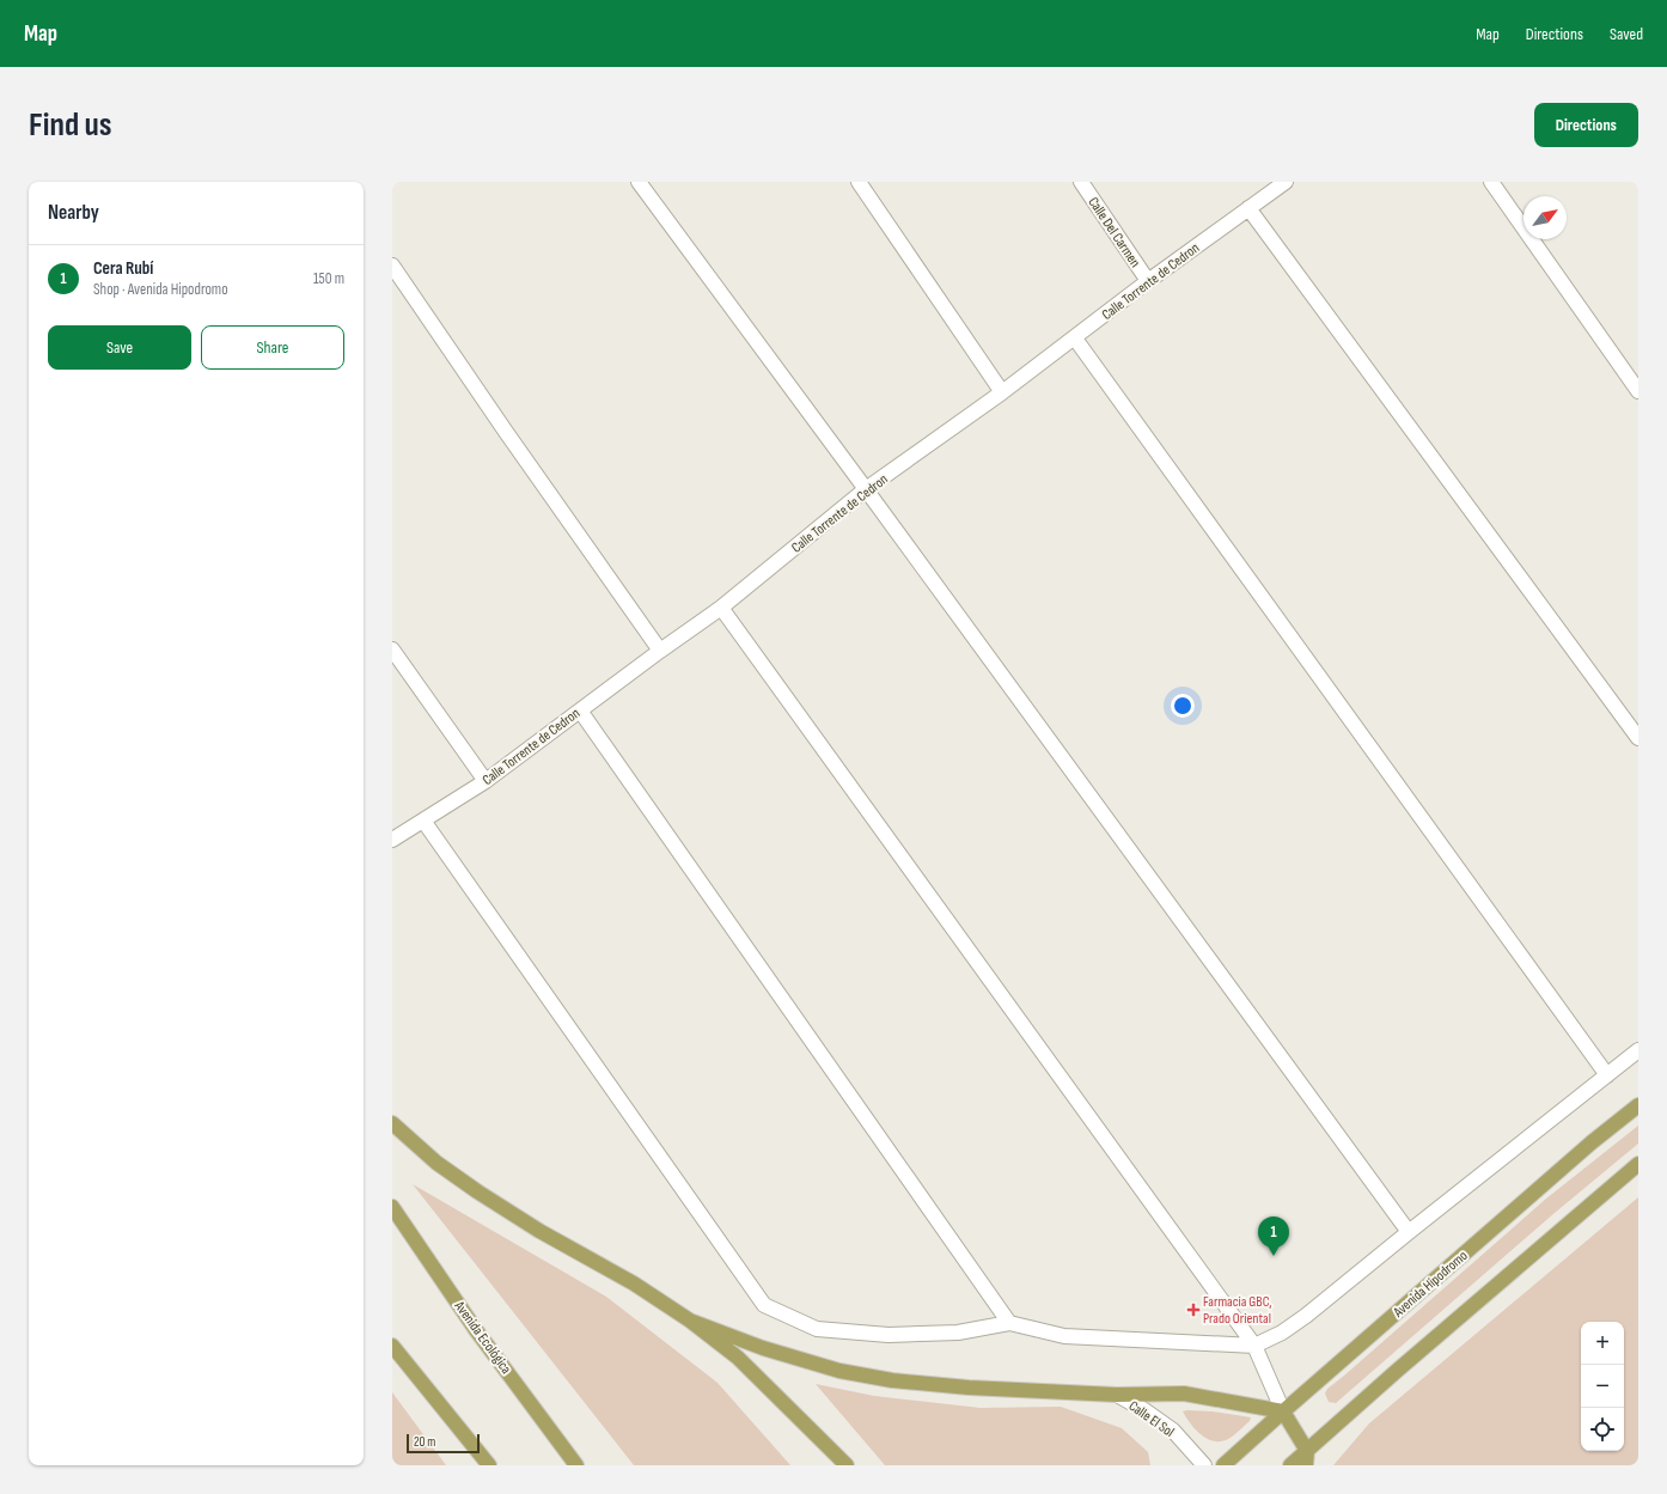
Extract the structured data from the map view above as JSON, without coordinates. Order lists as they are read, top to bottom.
{
  "streets": {
    "main road": ["Avenida Hipodromo", "Avenida Ecológica"],
    "street": ["Calle Del Carmen", "Calle Torrente de Cedron", "Calle El Sol"]
  },
  "crossings": [
    ["Calle Del Carmen", "Calle Torrente de Cedron"]
  ],
  "places": {
    "health": ["Farmacia GBC, Prado Oriental"]
  },
  "scale_bar": "20 m",
  "north": "top right",
  "page": {
    "header": "Map",
    "nav": ["Map", "Directions", "Saved"],
    "buttons": [
      "Directions",
      ["Save", "Share"]
    ],
    "title": "Find us",
    "heading": "Nearby",
    "list": [
      {
        "mark": "1",
        "name": "Cera Rubí",
        "note": "Shop · Avenida Hipodromo",
        "value": "150 m"
      }
    ],
    "pins": "1",
    "map_buttons": ["+", "−"],
    "scale": "20 m"
  }
}
